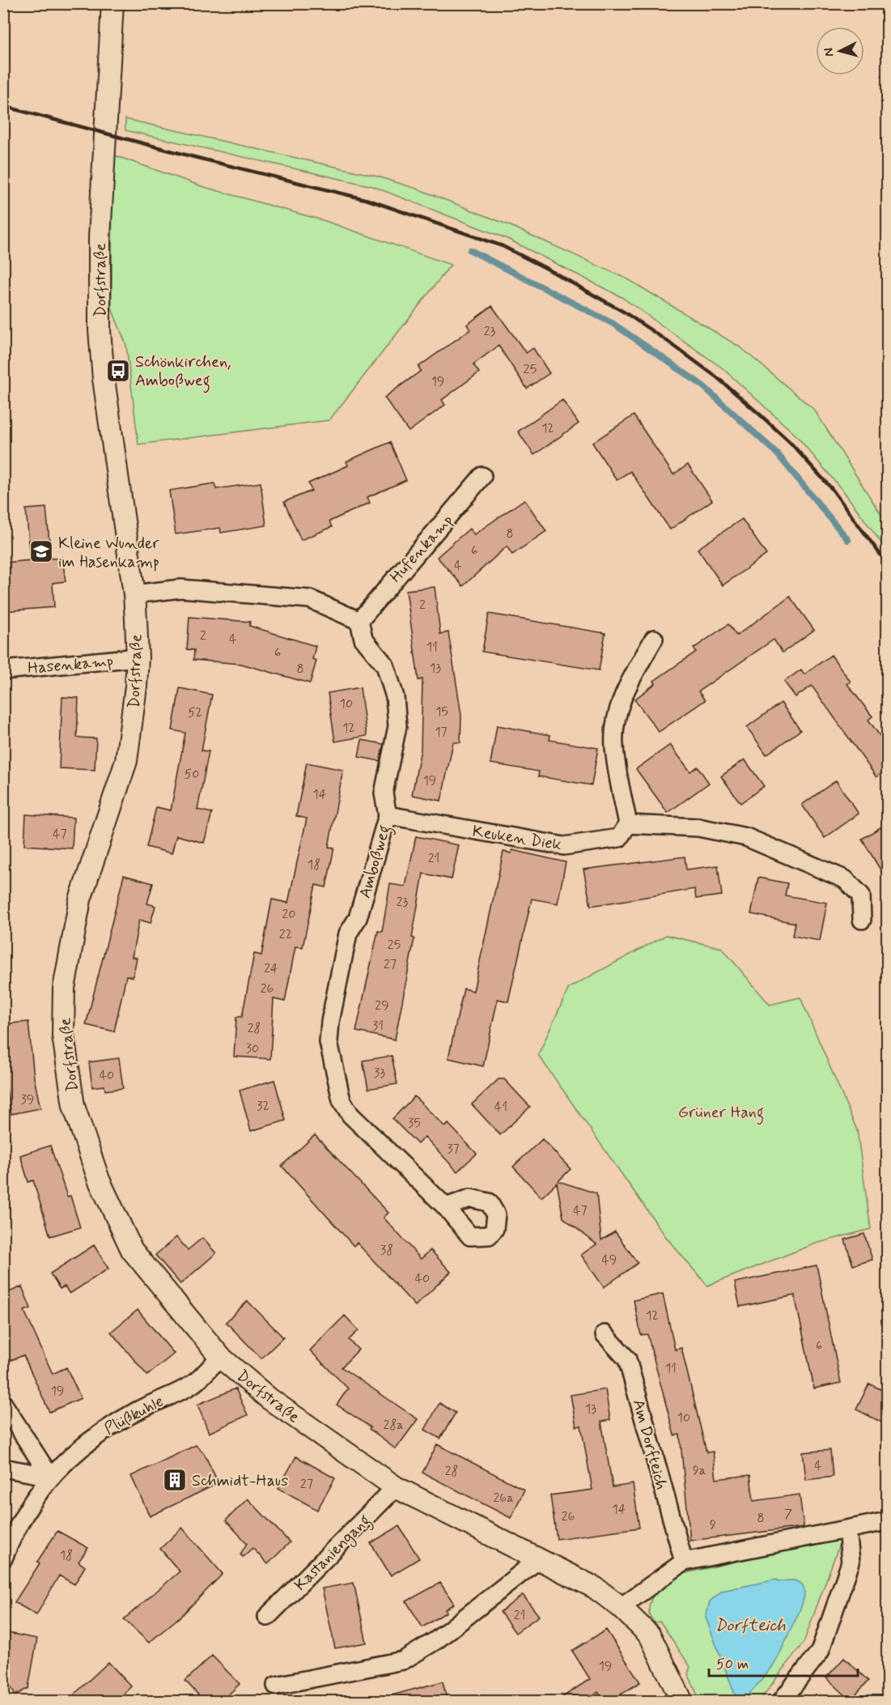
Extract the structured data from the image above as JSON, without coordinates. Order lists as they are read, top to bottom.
{
  "streets": {
    "street": [
      "Dorfstraße",
      "Hufenkamp",
      "Hasenkamp",
      "Keuken Diek",
      "Amboßweg",
      "Plüßkuhle",
      "Am Dorfteich",
      "Kastaniengang"
    ]
  },
  "crossings": [
    ["Dorfstraße", "Hasenkamp"],
    ["Dorfstraße", "Plüßkuhle"],
    ["Dorfstraße", "Kastaniengang"],
    ["Hufenkamp", "Amboßweg"],
    ["Keuken Diek", "Amboßweg"]
  ],
  "water": ["Dorfteich"],
  "parks": ["Grüner Hang"],
  "places": {
    "bus stop": ["Schönkirchen, Amboßweg"],
    "school or university": ["Kleine Wunder im Hasenkamp"],
    "building": ["Schmidt-Haus"]
  },
  "house_numbers": [
    "23",
    "25",
    "19",
    "12",
    "8",
    "6",
    "4",
    "2",
    "2",
    "4",
    "11",
    "6",
    "13",
    "8",
    "10",
    "15",
    "52",
    "12",
    "17",
    "50",
    "19",
    "14",
    "47",
    "21",
    "18",
    "23",
    "20",
    "22",
    "25",
    "27",
    "24",
    "26",
    "29",
    "31",
    "28",
    "30",
    "33",
    "40",
    "39",
    "32",
    "41",
    "35",
    "37",
    "47",
    "38",
    "49",
    "40",
    "12",
    "6",
    "11",
    "19",
    "13",
    "10",
    "28a",
    "4",
    "9a",
    "28",
    "27",
    "26a",
    "14",
    "7",
    "26",
    "8",
    "9",
    "18",
    "21",
    "19"
  ],
  "scale_bar": "50 m",
  "north": "left"
}
